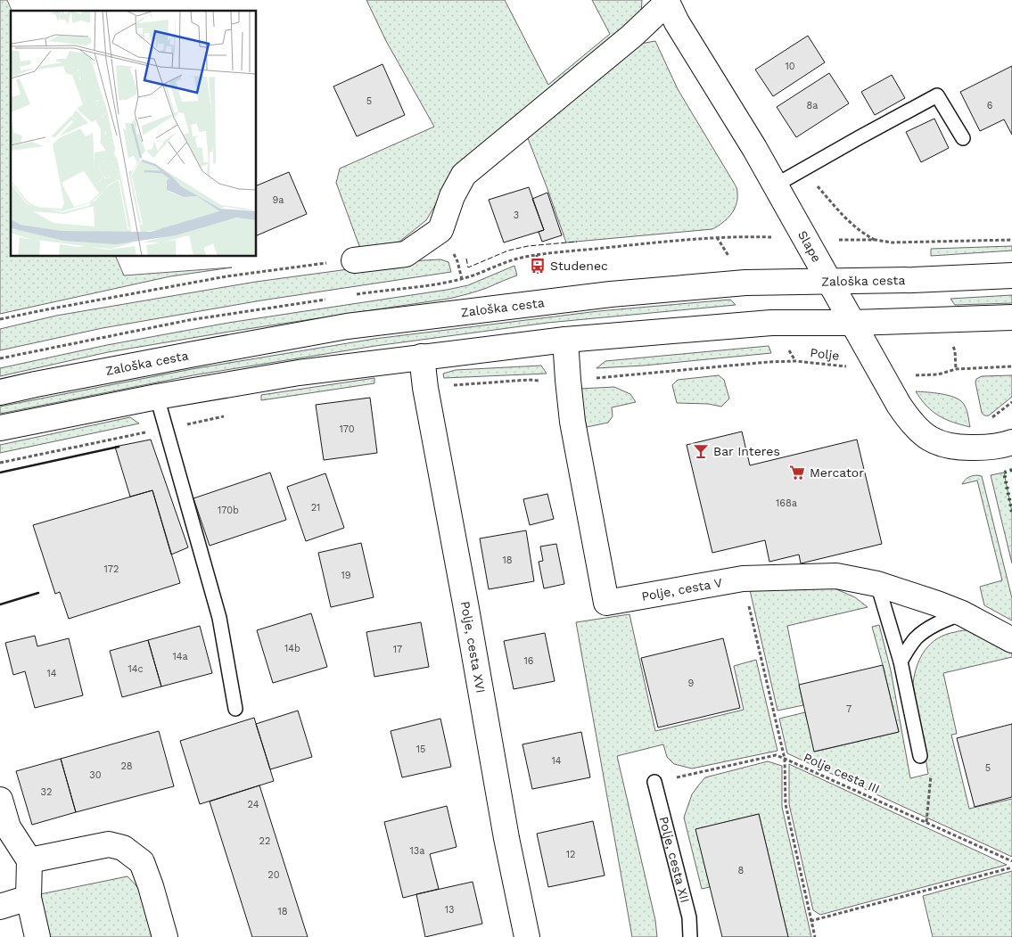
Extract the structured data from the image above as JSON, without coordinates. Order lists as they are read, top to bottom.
{
  "streets": {
    "street": [
      "Slape",
      "Zaloška cesta",
      "Polje, cesta V",
      "Polje, cesta XVI"
    ],
    "lane": ["Polje, cesta XII"],
    "path": ["Polje", "Polje cesta III"]
  },
  "crossings": [
    ["Slape", "Zaloška cesta"],
    ["Polje cesta III", "Polje, cesta XII"]
  ],
  "places": {
    "bus stop": ["Studenec"],
    "bar": ["Bar Interes"],
    "supermarket": ["Mercator"]
  },
  "house_numbers": [
    "10",
    "5",
    "8a",
    "6",
    "9a",
    "3",
    "170",
    "168a",
    "21",
    "170b",
    "18",
    "172",
    "19",
    "14b",
    "17",
    "14a",
    "16",
    "14c",
    "14",
    "9",
    "7",
    "15",
    "14",
    "28",
    "5",
    "30",
    "32",
    "24",
    "22",
    "13a",
    "12",
    "8",
    "20",
    "13",
    "18"
  ]
}
